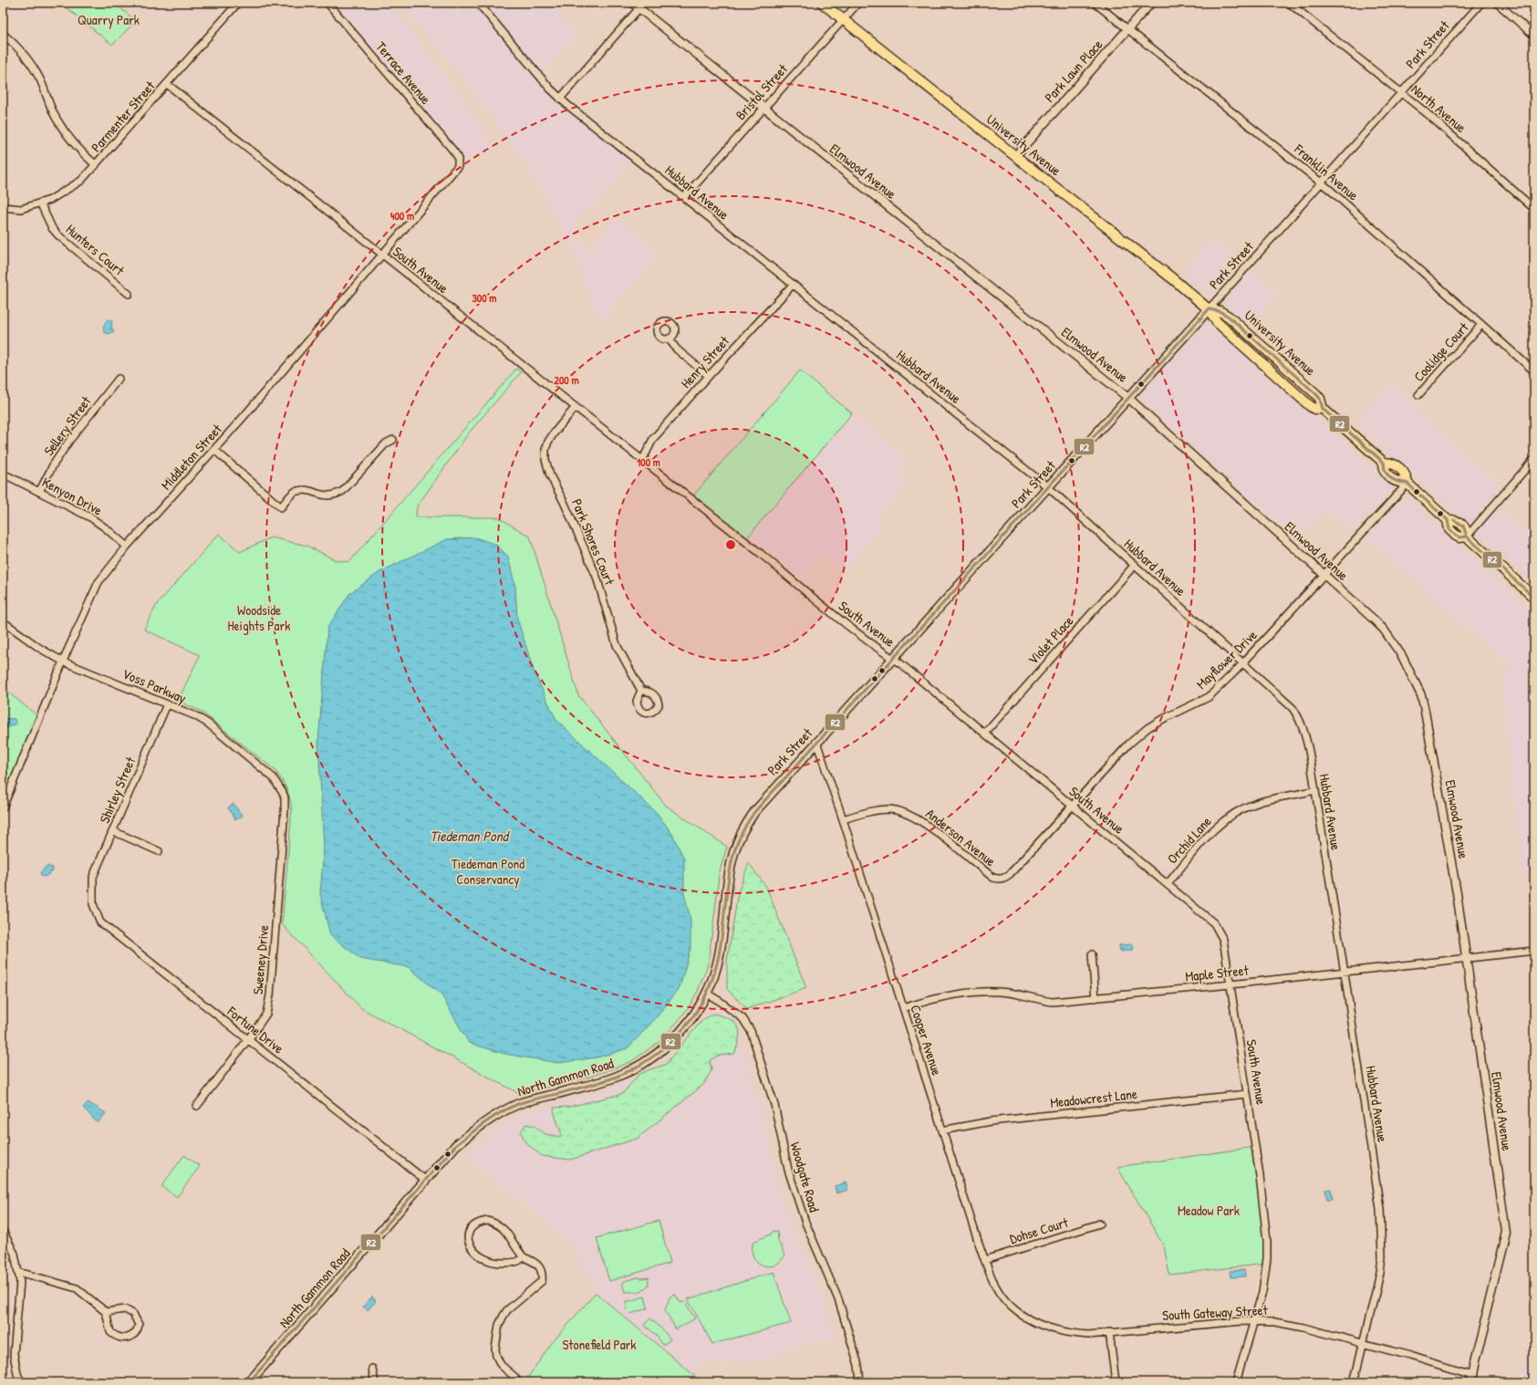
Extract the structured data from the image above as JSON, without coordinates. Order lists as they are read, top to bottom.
{
  "streets": {
    "main road": ["Park Street", "University Avenue", "North Gammon Road"],
    "street": [
      "Park Lawn Place",
      "Terrace Avenue",
      "Bristol Street",
      "North Avenue",
      "Parmenter Street",
      "Elmwood Avenue",
      "Franklin Avenue",
      "Hubbard Avenue",
      "Hunters Court",
      "South Avenue",
      "Coolidge Court",
      "Henry Street",
      "Sellery Street",
      "Middleton Street",
      "Kenyon Drive",
      "Park Shores Court",
      "Violet Place",
      "Mayflower Drive",
      "Voss Parkway",
      "Shirley Street",
      "Anderson Avenue",
      "Orchid Lane",
      "Sweeney Drive",
      "Maple Street",
      "Fortune Drive",
      "Cooper Avenue",
      "Meadowcrest Lane",
      "Woodgate Road",
      "Dohse Court",
      "South Gateway Street"
    ]
  },
  "crossings": [
    ["Park Street", "North Avenue"],
    ["Park Street", "University Avenue"],
    ["Park Street", "Elmwood Avenue"],
    ["Park Street", "Franklin Avenue"],
    ["Park Street", "Hubbard Avenue"],
    ["Park Street", "South Avenue"],
    ["Park Street", "Cooper Avenue"],
    ["Park Street", "North Gammon Road"],
    ["Park Lawn Place", "University Avenue"],
    ["Park Lawn Place", "Franklin Avenue"],
    ["Terrace Avenue", "Middleton Street"],
    ["Bristol Street", "University Avenue"],
    ["Bristol Street", "Elmwood Avenue"],
    ["Bristol Street", "Hubbard Avenue"],
    ["Parmenter Street", "Hunters Court"],
    ["Parmenter Street", "South Avenue"],
    ["University Avenue", "Mayflower Drive"],
    ["Elmwood Avenue", "Mayflower Drive"],
    ["Elmwood Avenue", "Maple Street"],
    ["Elmwood Avenue", "South Gateway Street"],
    ["Franklin Avenue", "Coolidge Court"],
    ["Hubbard Avenue", "Henry Street"],
    ["Hubbard Avenue", "Violet Place"],
    ["Hubbard Avenue", "Mayflower Drive"],
    ["Hubbard Avenue", "Orchid Lane"],
    ["Hubbard Avenue", "Maple Street"],
    ["Hubbard Avenue", "South Gateway Street"],
    ["South Avenue", "Henry Street"],
    ["South Avenue", "Middleton Street"],
    ["South Avenue", "Park Shores Court"],
    ["South Avenue", "Violet Place"],
    ["South Avenue", "Mayflower Drive"],
    ["South Avenue", "Orchid Lane"],
    ["South Avenue", "Maple Street"],
    ["South Avenue", "Meadowcrest Lane"],
    ["South Avenue", "South Gateway Street"],
    ["Sellery Street", "Kenyon Drive"],
    ["Middleton Street", "Kenyon Drive"],
    ["Middleton Street", "Voss Parkway"],
    ["Mayflower Drive", "Anderson Avenue"],
    ["Voss Parkway", "Shirley Street"],
    ["Voss Parkway", "Sweeney Drive"],
    ["Shirley Street", "Fortune Drive"],
    ["Anderson Avenue", "Cooper Avenue"],
    ["Sweeney Drive", "Fortune Drive"],
    ["Maple Street", "Cooper Avenue"],
    ["Fortune Drive", "North Gammon Road"],
    ["Cooper Avenue", "Meadowcrest Lane"],
    ["Cooper Avenue", "Dohse Court"],
    ["Cooper Avenue", "South Gateway Street"],
    ["North Gammon Road", "Woodgate Road"]
  ],
  "water": ["Tiedeman Pond"],
  "parks": [
    "Quarry Park",
    "Woodside Heights Park",
    "Tiedeman Pond Conservancy",
    "Meadow Park",
    "Stonefield Park"
  ],
  "lines": ["transit line R2"],
  "rings": [
    "400 m",
    "300 m",
    "200 m",
    "100 m"
  ]
}
